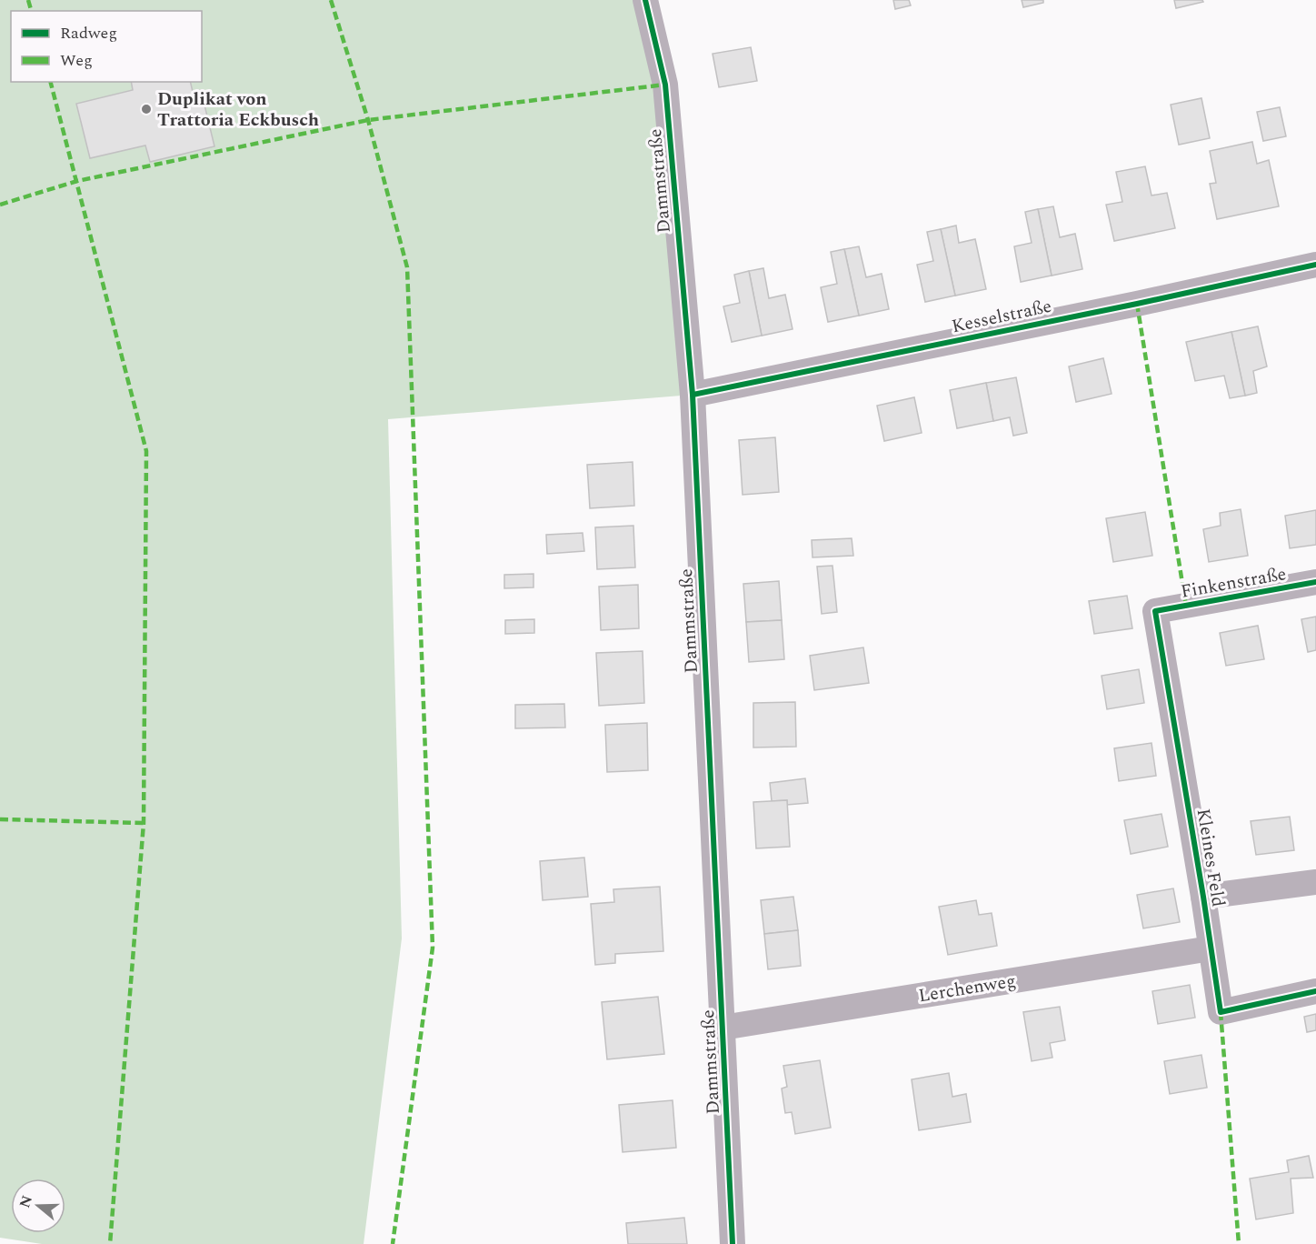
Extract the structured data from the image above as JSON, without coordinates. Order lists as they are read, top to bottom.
{
  "streets": {
    "street": [
      "Dammstraße",
      "Kesselstraße",
      "Finkenstraße",
      "Kleines Feld",
      "Lerchenweg"
    ]
  },
  "crossings": [
    ["Dammstraße", "Kesselstraße"],
    ["Dammstraße", "Lerchenweg"],
    ["Finkenstraße", "Kleines Feld"],
    ["Kleines Feld", "Lerchenweg"]
  ],
  "places": ["Duplikat von Trattoria Eckbusch"],
  "legend": ["Radweg", "Weg"],
  "north": "left"
}
